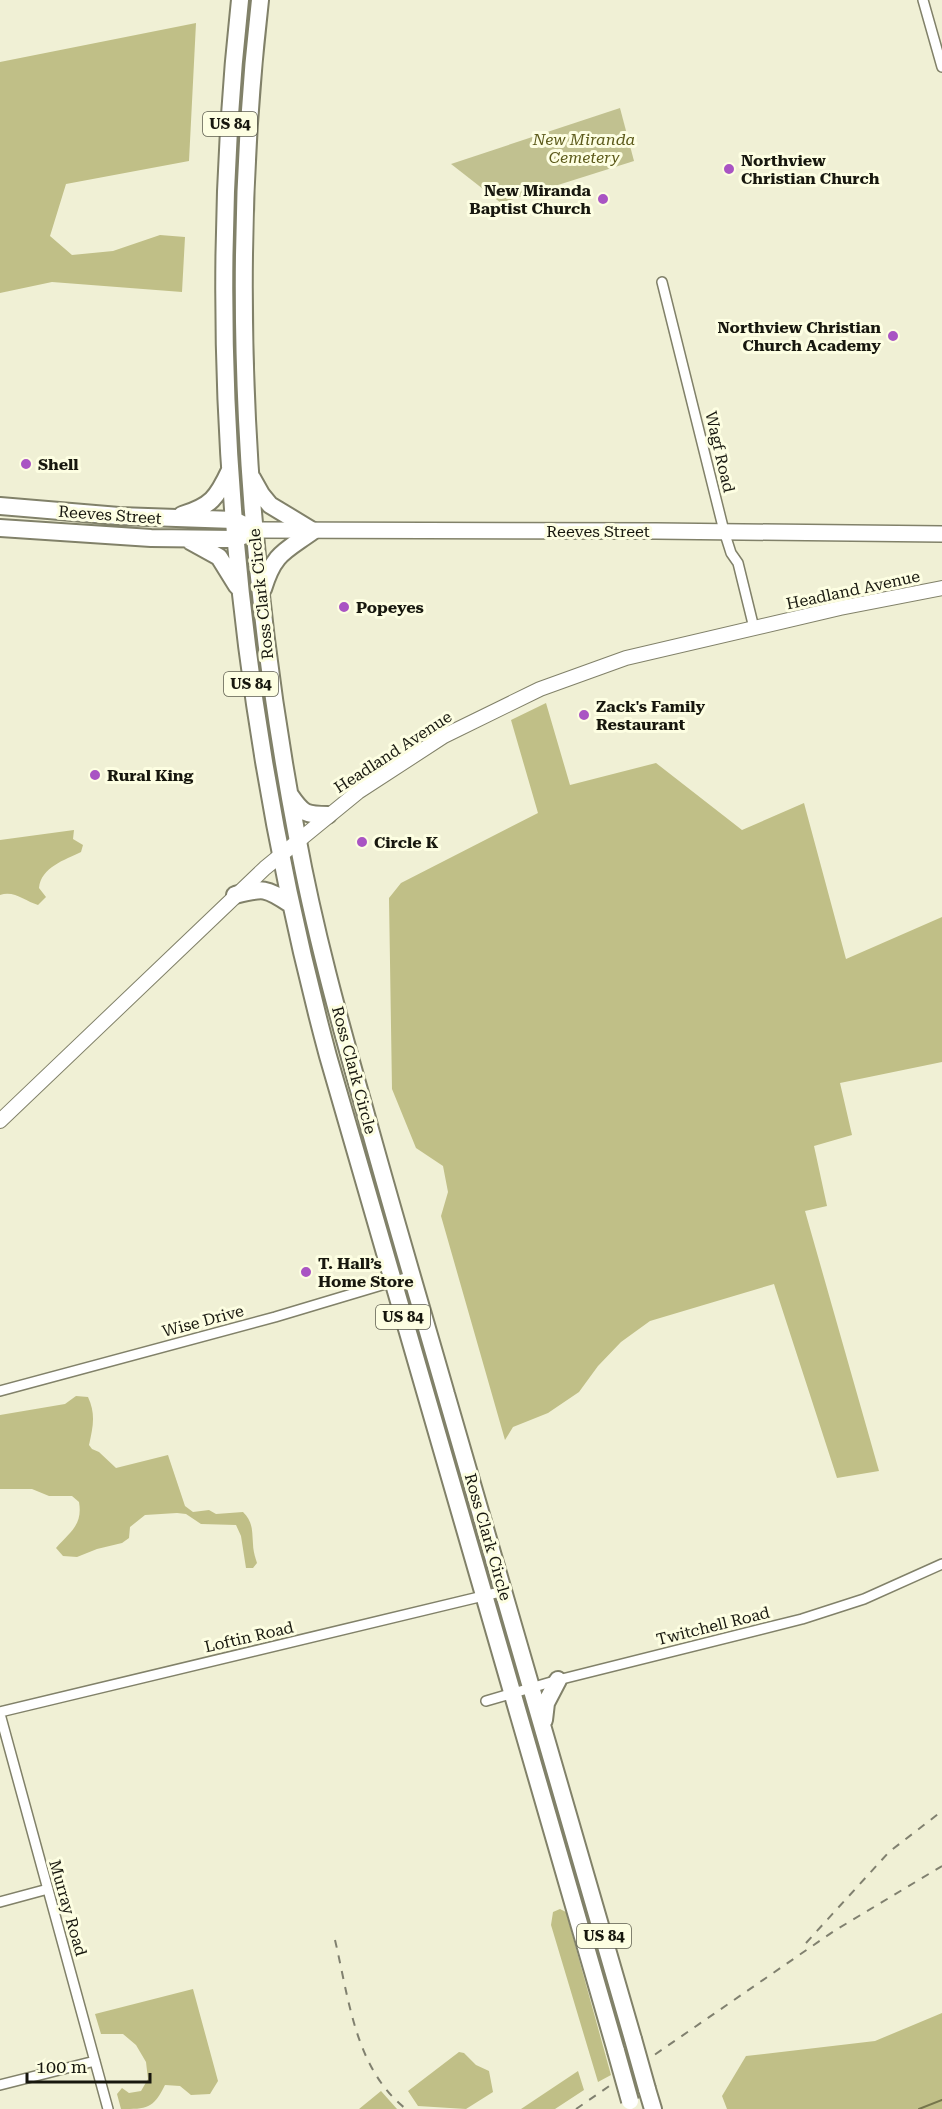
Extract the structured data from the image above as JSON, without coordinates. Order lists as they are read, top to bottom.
{
  "streets": {
    "highway": ["US 84", "Reeves Street", "Ross Clark Circle"],
    "main road": ["Headland Avenue"],
    "street": [
      "Wagf Road",
      "Wise Drive",
      "Twitchell Road",
      "Loftin Road",
      "Murray Road"
    ]
  },
  "crossings": [
    ["Wagf Road", "Reeves Street"],
    ["Wagf Road", "Headland Avenue"],
    ["Reeves Street", "Ross Clark Circle"],
    ["Headland Avenue", "Ross Clark Circle"],
    ["Ross Clark Circle", "Wise Drive"],
    ["Ross Clark Circle", "Twitchell Road"],
    ["Ross Clark Circle", "Loftin Road"],
    ["Loftin Road", "Murray Road"]
  ],
  "parks": ["New Miranda Cemetery"],
  "places": [
    "Northview Christian Church",
    "New Miranda Baptist Church",
    "Northview Christian Church Academy",
    "Shell",
    "Popeyes",
    "Zack's Family Restaurant",
    "Rural King",
    "Circle K",
    "T. Hall’s Home Store"
  ],
  "scale_bar": "100 m"
}
